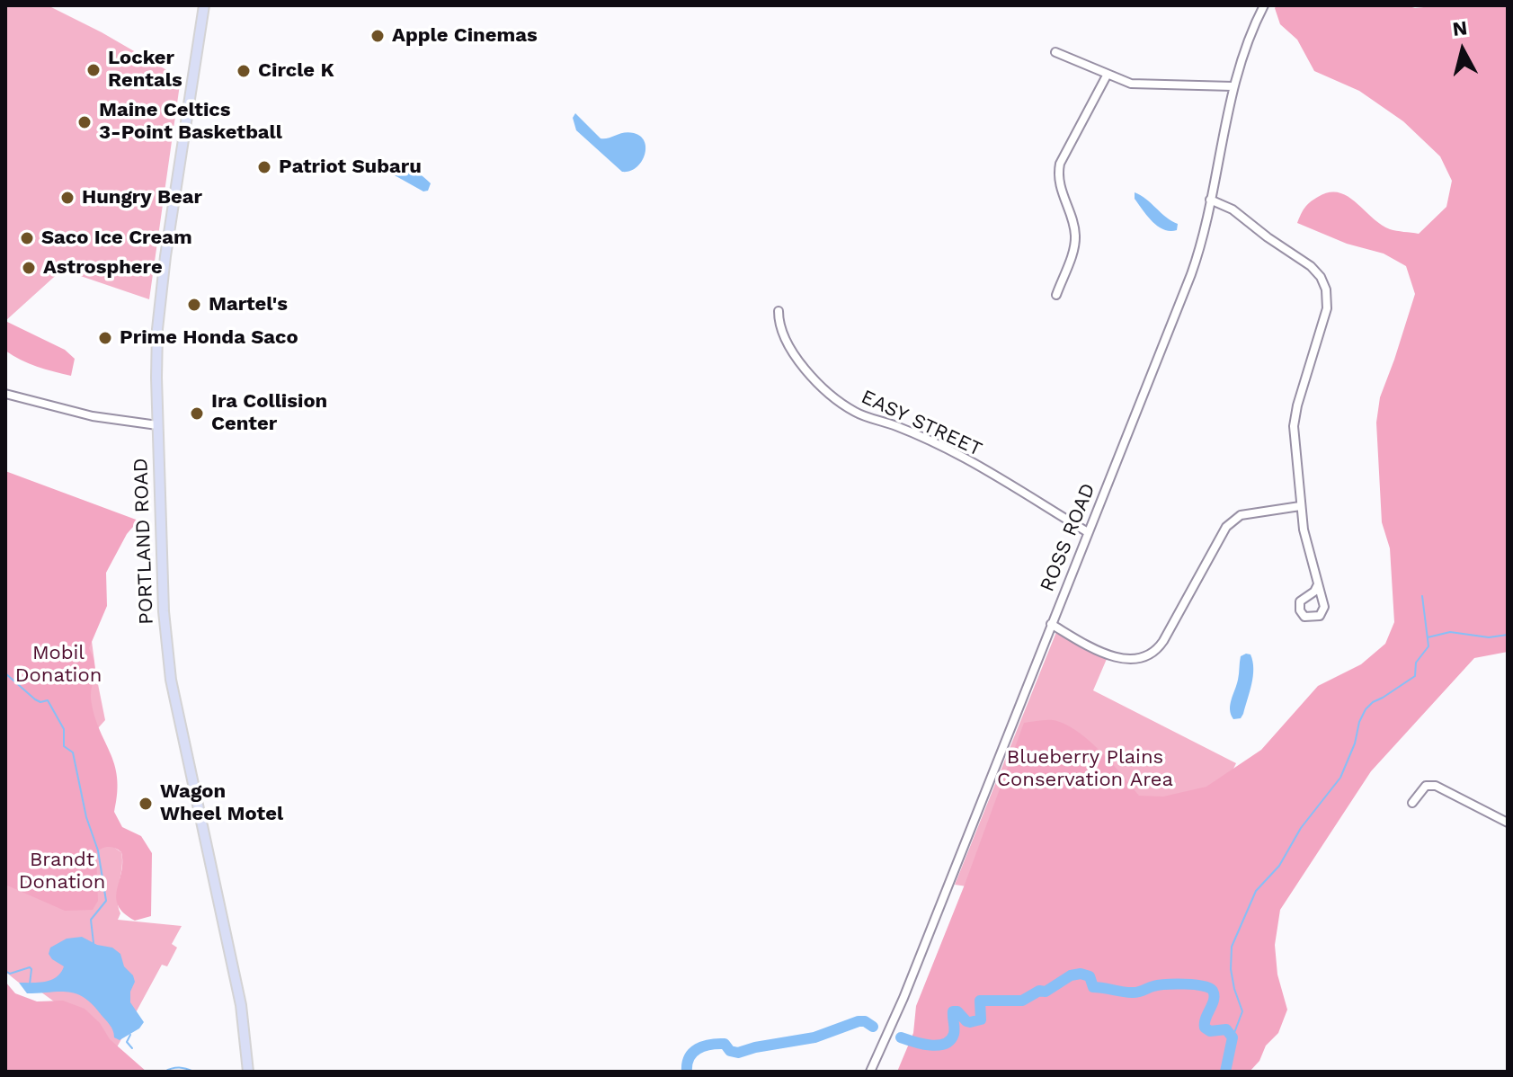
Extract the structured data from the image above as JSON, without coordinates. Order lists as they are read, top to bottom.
{
  "streets": {
    "main road": ["PORTLAND ROAD"],
    "street": ["EASY STREET", "ROSS ROAD"]
  },
  "crossings": [
    ["EASY STREET", "ROSS ROAD"]
  ],
  "parks": ["Mobil Donation", "Blueberry Plains Conservation Area", "Brandt Donation"],
  "places": [
    "Apple Cinemas",
    "Locker Rentals",
    "Circle K",
    "Maine Celtics 3-Point Basketball",
    "Patriot Subaru",
    "Hungry Bear",
    "Saco Ice Cream",
    "Astrosphere",
    "Martel's",
    "Prime Honda Saco",
    "Ira Collision Center",
    "Wagon Wheel Motel"
  ],
  "north": "top"
}
